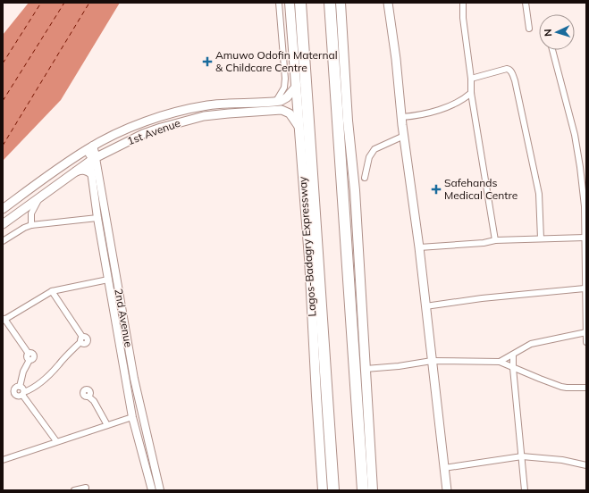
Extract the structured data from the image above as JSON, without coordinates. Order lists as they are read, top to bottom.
{
  "streets": {
    "highway": ["Lagos-Badagry Expressway"],
    "main road": ["1st Avenue"],
    "street": ["2nd Avenue"]
  },
  "crossings": [
    ["1st Avenue", "Lagos-Badagry Expressway"],
    ["1st Avenue", "2nd Avenue"]
  ],
  "places": {
    "health": ["Amuwo Odofin Maternal & Childcare Centre", "Safehands Medical Centre"]
  },
  "north": "left"
}
